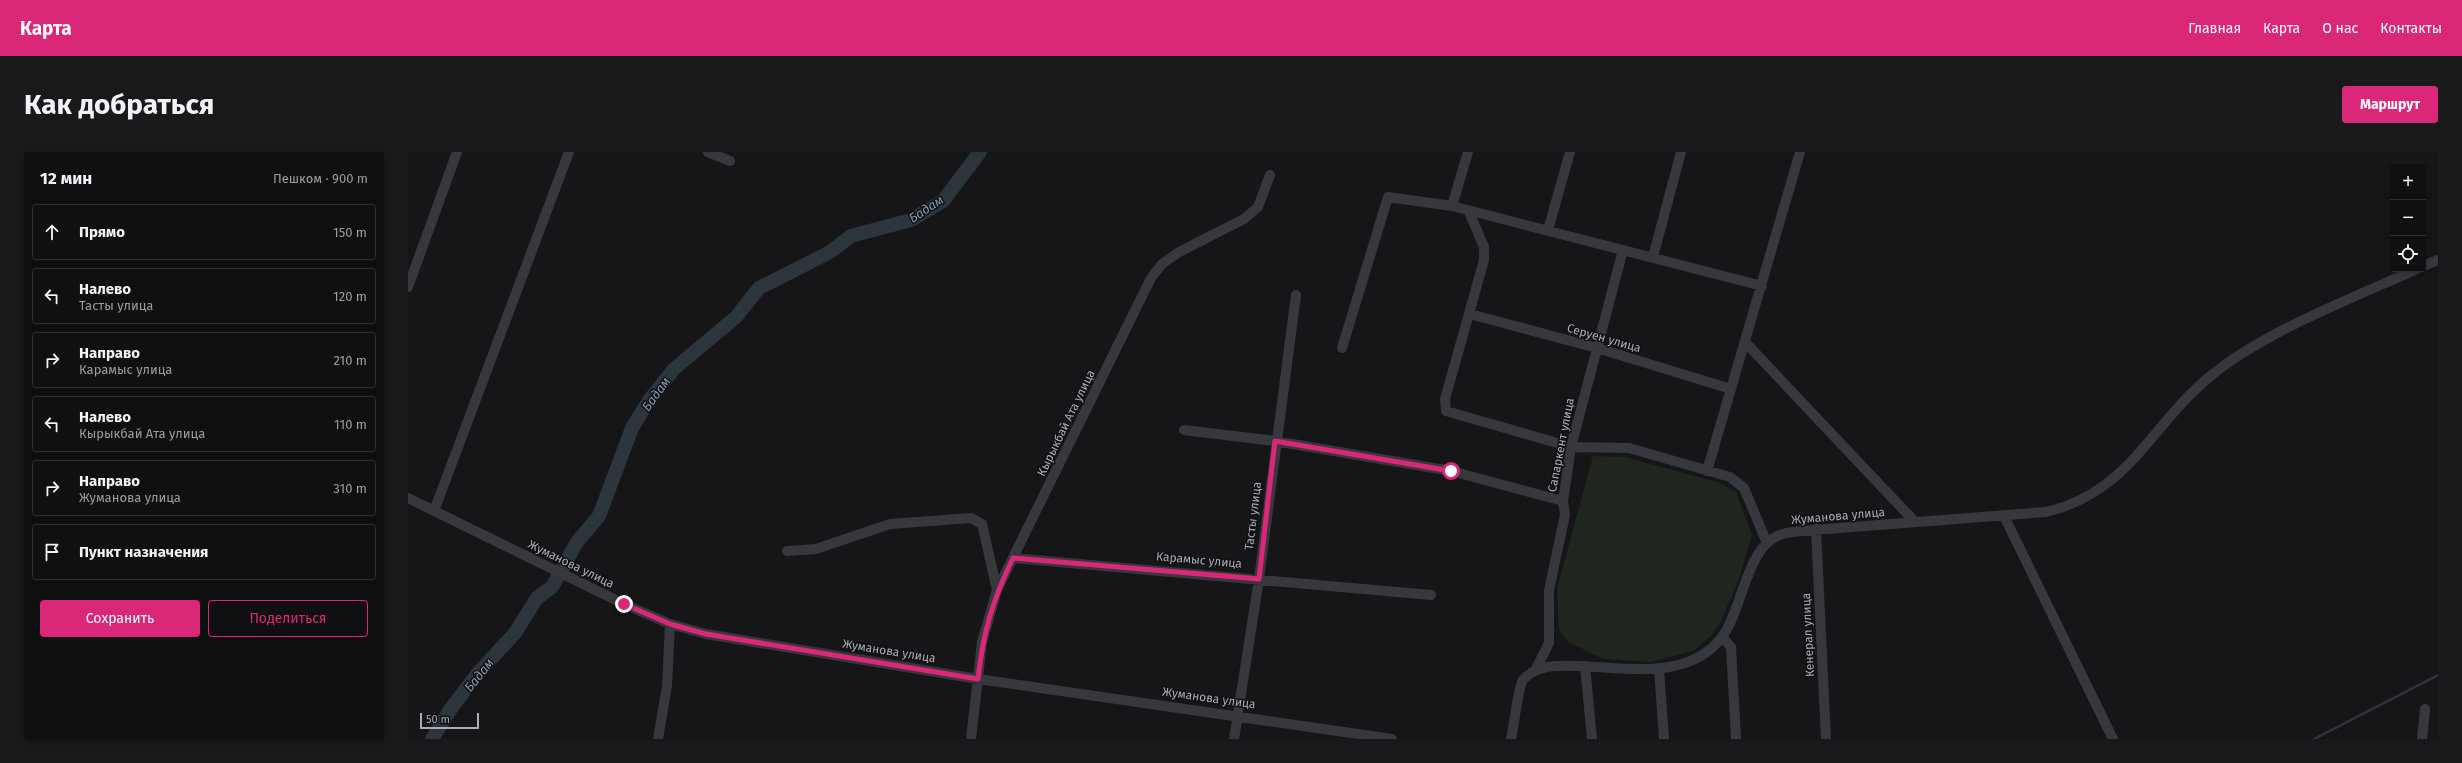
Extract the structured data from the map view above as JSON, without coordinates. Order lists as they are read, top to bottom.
{
  "streets": {
    "street": [
      "Серуен улица",
      "Кырыкбай Ата улица",
      "Сапаркент улица",
      "Тасты улица",
      "Жуманова улица",
      "Карамыс улица",
      "Кенерал улица"
    ]
  },
  "crossings": [
    ["Серуен улица", "Сапаркент улица"],
    ["Кырыкбай Ата улица", "Жуманова улица"],
    ["Кырыкбай Ата улица", "Карамыс улица"],
    ["Сапаркент улица", "Жуманова улица"],
    ["Тасты улица", "Жуманова улица"],
    ["Тасты улица", "Карамыс улица"],
    ["Жуманова улица", "Кенерал улица"]
  ],
  "water": ["Бадам"],
  "scale_bar": "50 m",
  "page": {
    "header": "Карта",
    "nav": [
      "Главная",
      "Карта",
      "О нас",
      "Контакты"
    ],
    "buttons": [
      "Маршрут",
      ["Сохранить", "Поделиться"]
    ],
    "title": "Как добраться",
    "heading": ["12 мин", "Пешком · 900 m"],
    "map_buttons": ["+", "−"],
    "list": [
      ["Прямо", "150 m"],
      ["Налево", "Тасты улица", "120 m"],
      ["Направо", "Карамыс улица", "210 m"],
      ["Налево", "Кырыкбай Ата улица", "110 m"],
      ["Направо", "Жуманова улица", "310 m"],
      "Пункт назначения"
    ],
    "scale": "50 m"
  }
}
